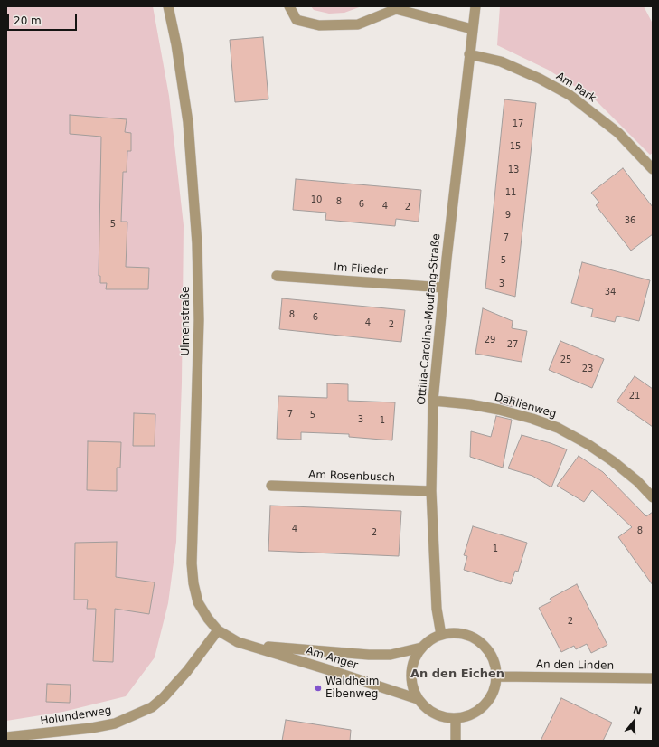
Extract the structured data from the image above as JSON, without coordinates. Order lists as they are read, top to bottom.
{
  "streets": {
    "street": [
      "Am Park",
      "Im Flieder",
      "Ottilia-Carolina-Moufang-Straße",
      "Ulmenstraße",
      "Dahlienweg",
      "Am Rosenbusch",
      "Am Anger",
      "An den Linden",
      "Holunderweg"
    ]
  },
  "crossings": [
    ["Am Park", "Ottilia-Carolina-Moufang-Straße"],
    ["Im Flieder", "Ottilia-Carolina-Moufang-Straße"],
    ["Ottilia-Carolina-Moufang-Straße", "Dahlienweg"],
    ["Ottilia-Carolina-Moufang-Straße", "Am Rosenbusch"],
    ["Ottilia-Carolina-Moufang-Straße", "Am Anger"],
    ["Ottilia-Carolina-Moufang-Straße", "An den Linden"],
    ["Ulmenstraße", "Am Anger"],
    ["Ulmenstraße", "Holunderweg"],
    ["Am Anger", "An den Linden"],
    ["Am Anger", "Holunderweg"]
  ],
  "districts": ["An den Eichen"],
  "places": ["Waldheim Eibenweg"],
  "house_numbers": [
    "17",
    "15",
    "13",
    "11",
    "10",
    "8",
    "6",
    "4",
    "2",
    "9",
    "36",
    "5",
    "7",
    "5",
    "3",
    "34",
    "8",
    "6",
    "4",
    "2",
    "29",
    "27",
    "25",
    "23",
    "21",
    "7",
    "5",
    "3",
    "1",
    "4",
    "8",
    "2",
    "1",
    "2"
  ],
  "scale_bar": "20 m",
  "north": "top"
}
